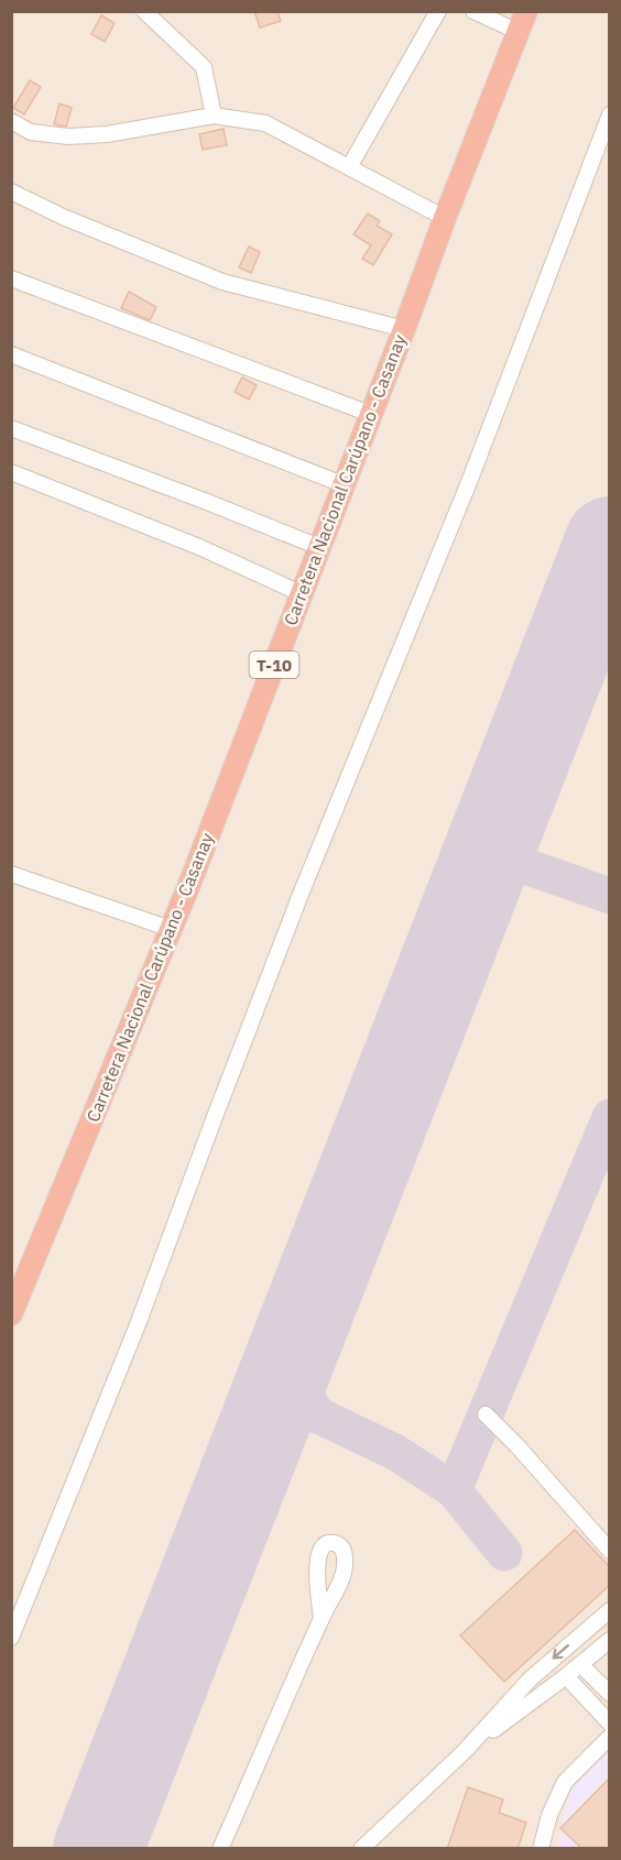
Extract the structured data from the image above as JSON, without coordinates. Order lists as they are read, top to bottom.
{
  "streets": {
    "highway": ["Carretera Nacional Carúpano - Casanay", "T-10"]
  }
}
